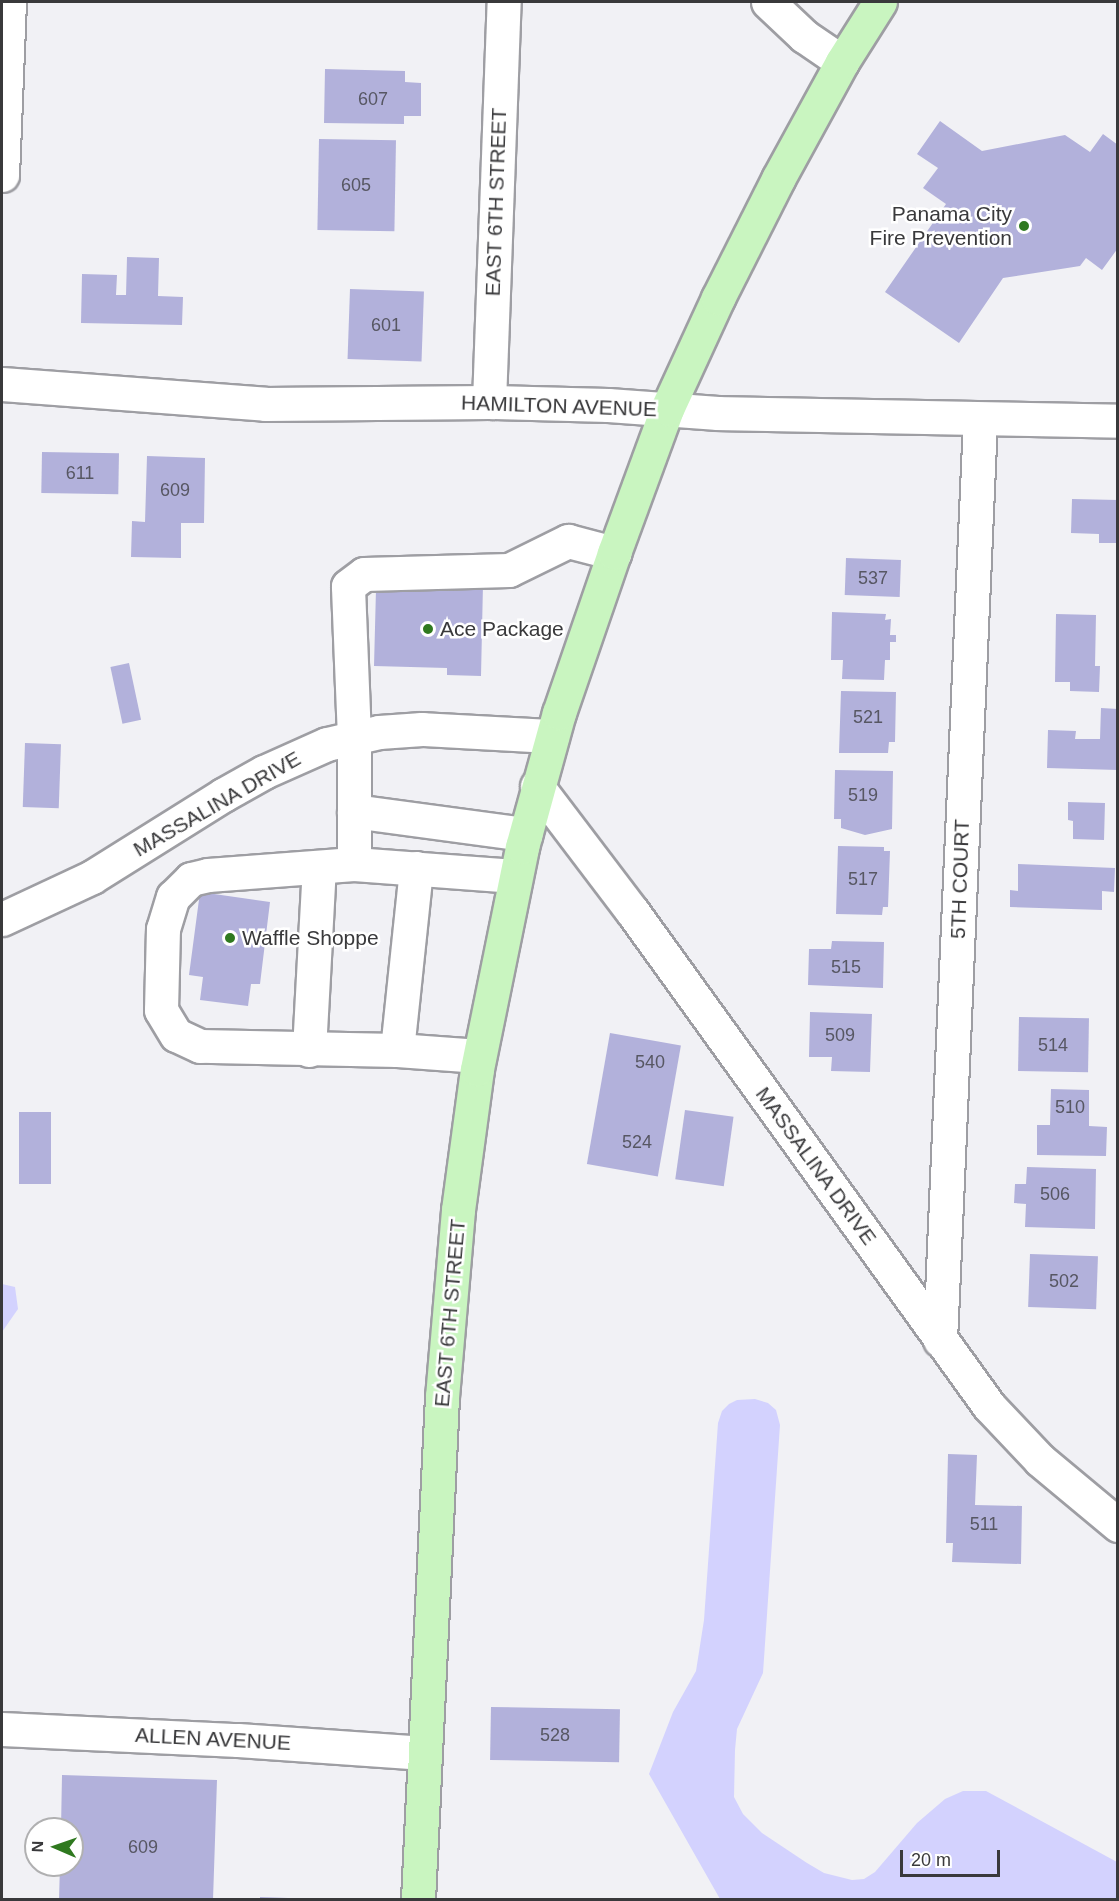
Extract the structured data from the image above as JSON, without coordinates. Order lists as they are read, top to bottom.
{
  "streets": {
    "main road": ["EAST 6TH STREET"],
    "street": [
      "HAMILTON AVENUE",
      "MASSALINA DRIVE",
      "5TH COURT",
      "ALLEN AVENUE"
    ]
  },
  "crossings": [
    ["EAST 6TH STREET", "HAMILTON AVENUE"],
    ["EAST 6TH STREET", "MASSALINA DRIVE"],
    ["EAST 6TH STREET", "ALLEN AVENUE"],
    ["HAMILTON AVENUE", "5TH COURT"],
    ["MASSALINA DRIVE", "5TH COURT"]
  ],
  "places": ["Panama City Fire Prevention", "Ace Package", "Waffle Shoppe"],
  "house_numbers": [
    "607",
    "605",
    "601",
    "611",
    "609",
    "537",
    "521",
    "519",
    "517",
    "515",
    "509",
    "514",
    "540",
    "510",
    "524",
    "506",
    "502",
    "511",
    "528",
    "609"
  ],
  "scale_bar": "20 m",
  "north": "left"
}
